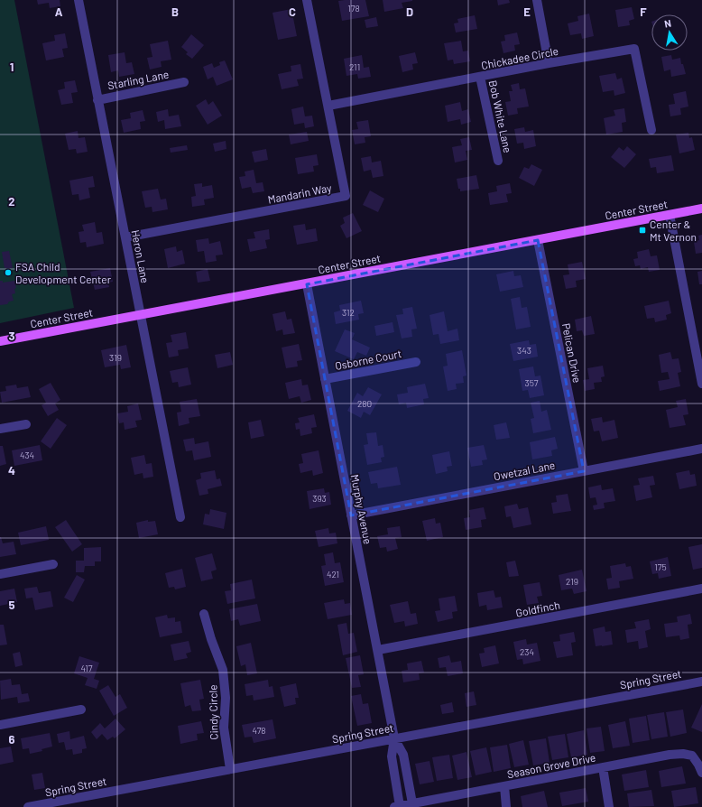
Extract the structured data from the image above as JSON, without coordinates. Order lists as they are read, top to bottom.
{
  "streets": {
    "main road": ["Center Street"],
    "street": [
      "Chickadee Circle",
      "Starling Lane",
      "Bob White Lane",
      "Mandarin Way",
      "Heron Lane",
      "Pelican Drive",
      "Osborne Court",
      "Owetzal Lane",
      "Murphy Avenue",
      "Goldfinch",
      "Spring Street",
      "Cindy Circle",
      "Season Grove Drive"
    ]
  },
  "crossings": [
    ["Chickadee Circle", "Bob White Lane"],
    ["Chickadee Circle", "Mandarin Way"],
    ["Starling Lane", "Heron Lane"],
    ["Mandarin Way", "Heron Lane"],
    ["Center Street", "Heron Lane"],
    ["Center Street", "Pelican Drive"],
    ["Center Street", "Murphy Avenue"],
    ["Pelican Drive", "Owetzal Lane"],
    ["Osborne Court", "Murphy Avenue"],
    ["Owetzal Lane", "Murphy Avenue"],
    ["Murphy Avenue", "Goldfinch"],
    ["Murphy Avenue", "Spring Street"],
    ["Spring Street", "Cindy Circle"]
  ],
  "places": {
    "transit": ["Center & Mt Vernon"],
    "other": ["FSA Child Development Center"]
  },
  "house_numbers": [
    "178",
    "211",
    "312",
    "343",
    "319",
    "357",
    "280",
    "434",
    "393",
    "175",
    "421",
    "219",
    "234",
    "417",
    "478"
  ],
  "north": "top",
  "grid": {
    "columns": [
      "A",
      "B",
      "C",
      "D",
      "E",
      "F"
    ],
    "rows": [
      "1",
      "2",
      "3",
      "4",
      "5",
      "6"
    ]
  }
}
